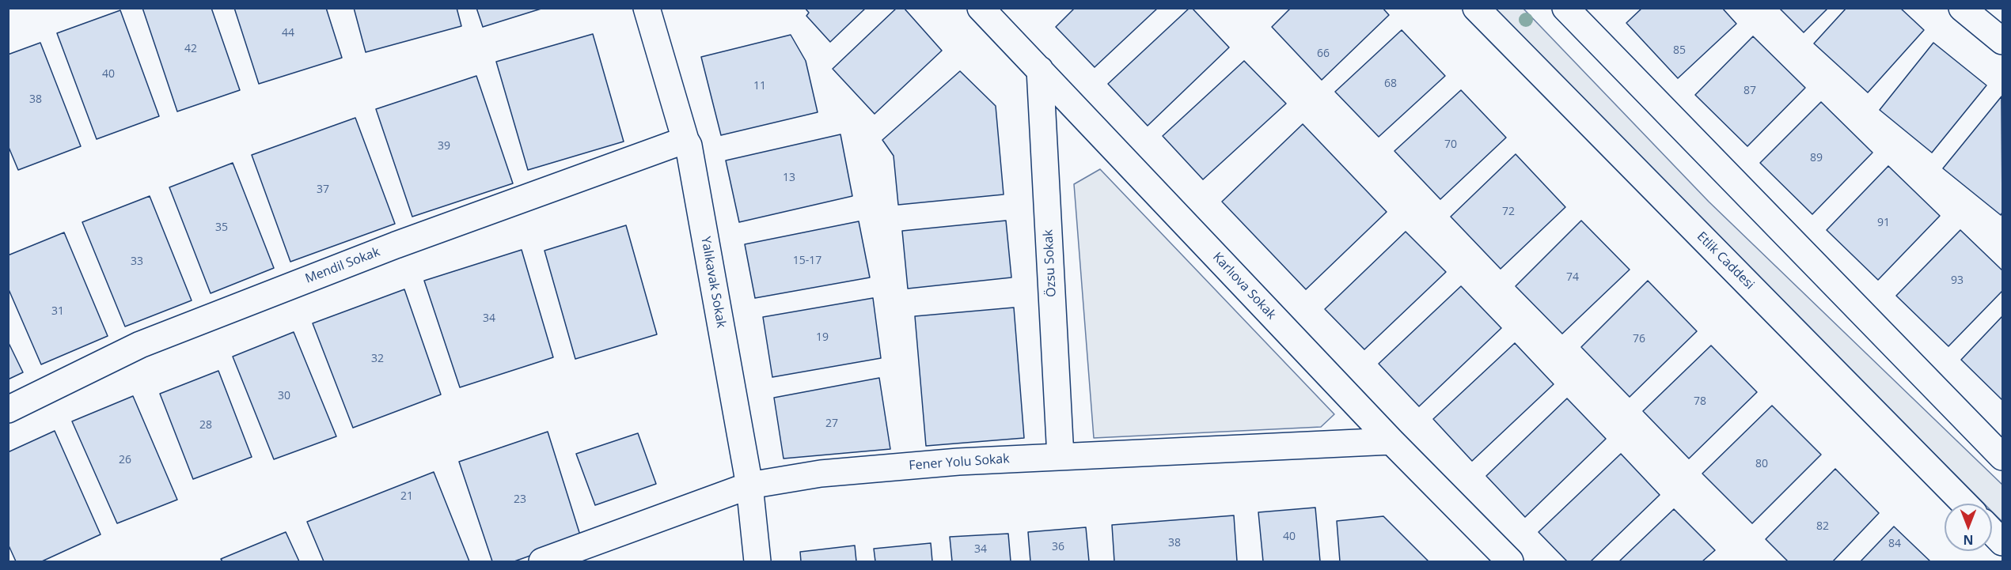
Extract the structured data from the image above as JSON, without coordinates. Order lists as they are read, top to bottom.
{
  "streets": {
    "street": [
      "Etlik Caddesi",
      "Özsu Sokak",
      "Mendil Sokak",
      "Yalıkavak Sokak",
      "Karlıova Sokak",
      "Fener Yolu Sokak"
    ]
  },
  "crossings": [
    ["Özsu Sokak", "Karlıova Sokak"],
    ["Özsu Sokak", "Fener Yolu Sokak"],
    ["Mendil Sokak", "Yalıkavak Sokak"],
    ["Yalıkavak Sokak", "Fener Yolu Sokak"],
    ["Karlıova Sokak", "Fener Yolu Sokak"]
  ],
  "house_numbers": [
    "44",
    "42",
    "85",
    "66",
    "40",
    "68",
    "11",
    "87",
    "38",
    "70",
    "39",
    "89",
    "13",
    "37",
    "72",
    "91",
    "35",
    "15-17",
    "33",
    "74",
    "93",
    "31",
    "34",
    "19",
    "76",
    "32",
    "30",
    "78",
    "27",
    "28",
    "26",
    "80",
    "21",
    "23",
    "82",
    "40",
    "38",
    "84",
    "36",
    "34"
  ],
  "north": "bottom"
}
